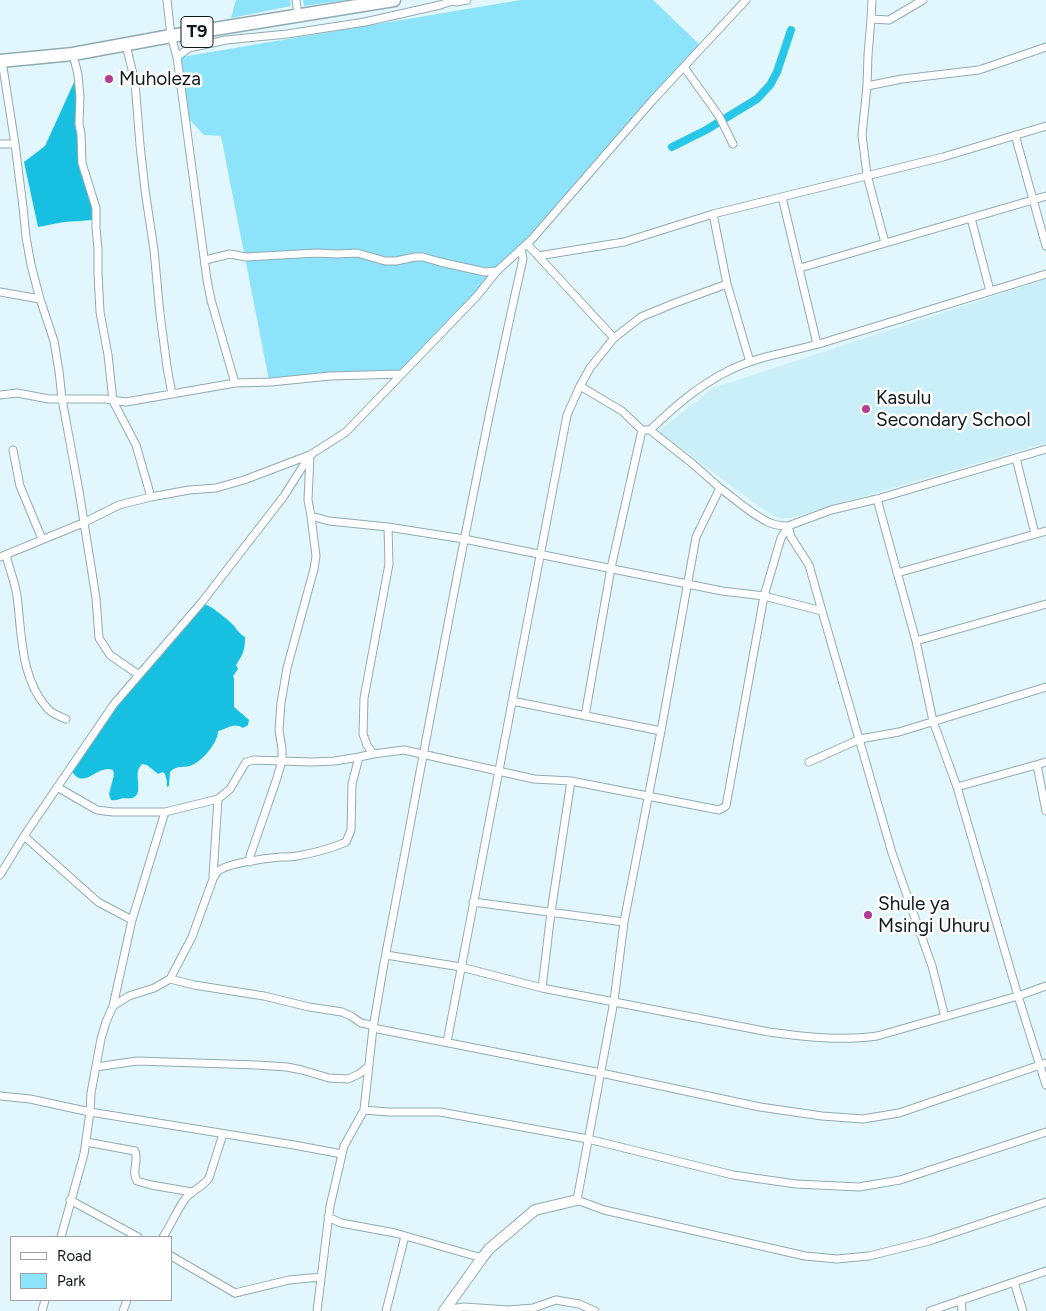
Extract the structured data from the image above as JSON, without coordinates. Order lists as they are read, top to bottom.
{
  "streets": {
    "highway": ["T9"]
  },
  "places": ["Muholeza", "Kasulu Secondary School", "Shule ya Msingi Uhuru"],
  "legend": ["Road", "Park"]
}
